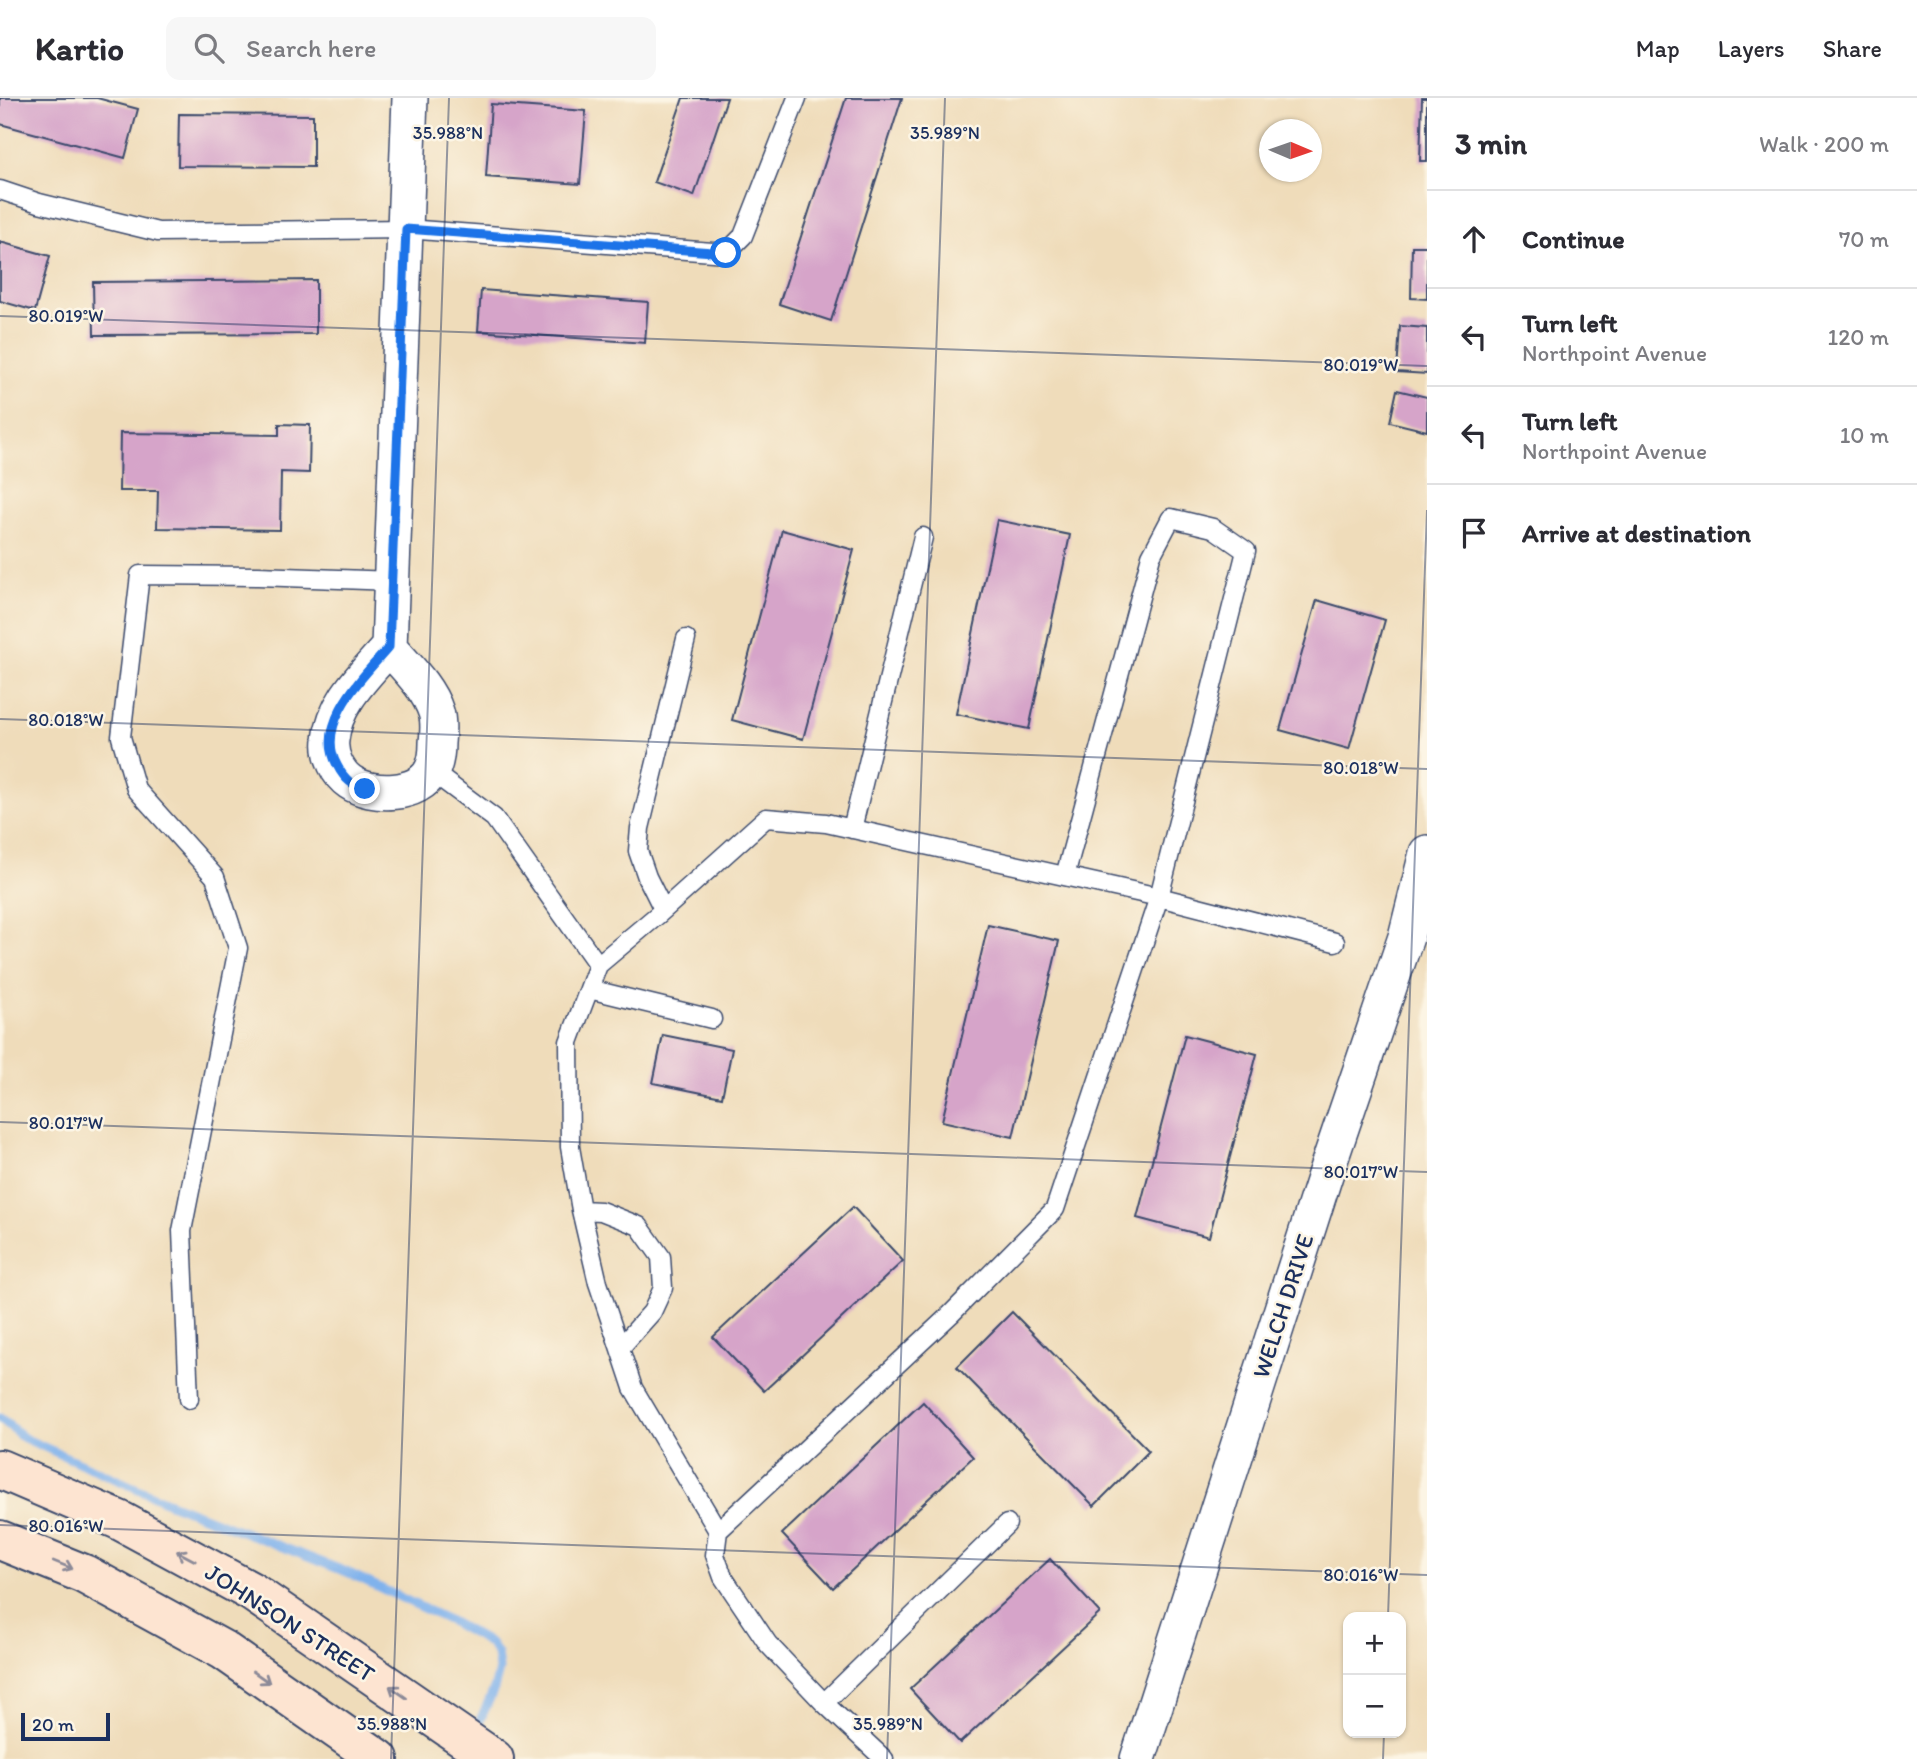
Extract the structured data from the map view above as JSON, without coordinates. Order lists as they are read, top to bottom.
{
  "streets": {
    "main road": ["JOHNSON STREET"],
    "street": ["WELCH DRIVE"]
  },
  "scale_bar": "20 m",
  "north": "right",
  "page": {
    "header": "Kartio",
    "search": "Search here",
    "nav": ["Map", "Layers", "Share"],
    "heading": ["3 min", "Walk · 200 m"],
    "list": [
      ["Continue", "70 m"],
      ["Turn left", "Northpoint Avenue", "120 m"],
      ["Turn left", "Northpoint Avenue", "10 m"],
      "Arrive at destination"
    ],
    "map_buttons": ["+", "−"],
    "scale": "20 m"
  },
  "coordinates": [
    "35.988°N",
    "35.989°N",
    "80.019°W",
    "80.018°W",
    "80.017°W",
    "80.016°W"
  ]
}
